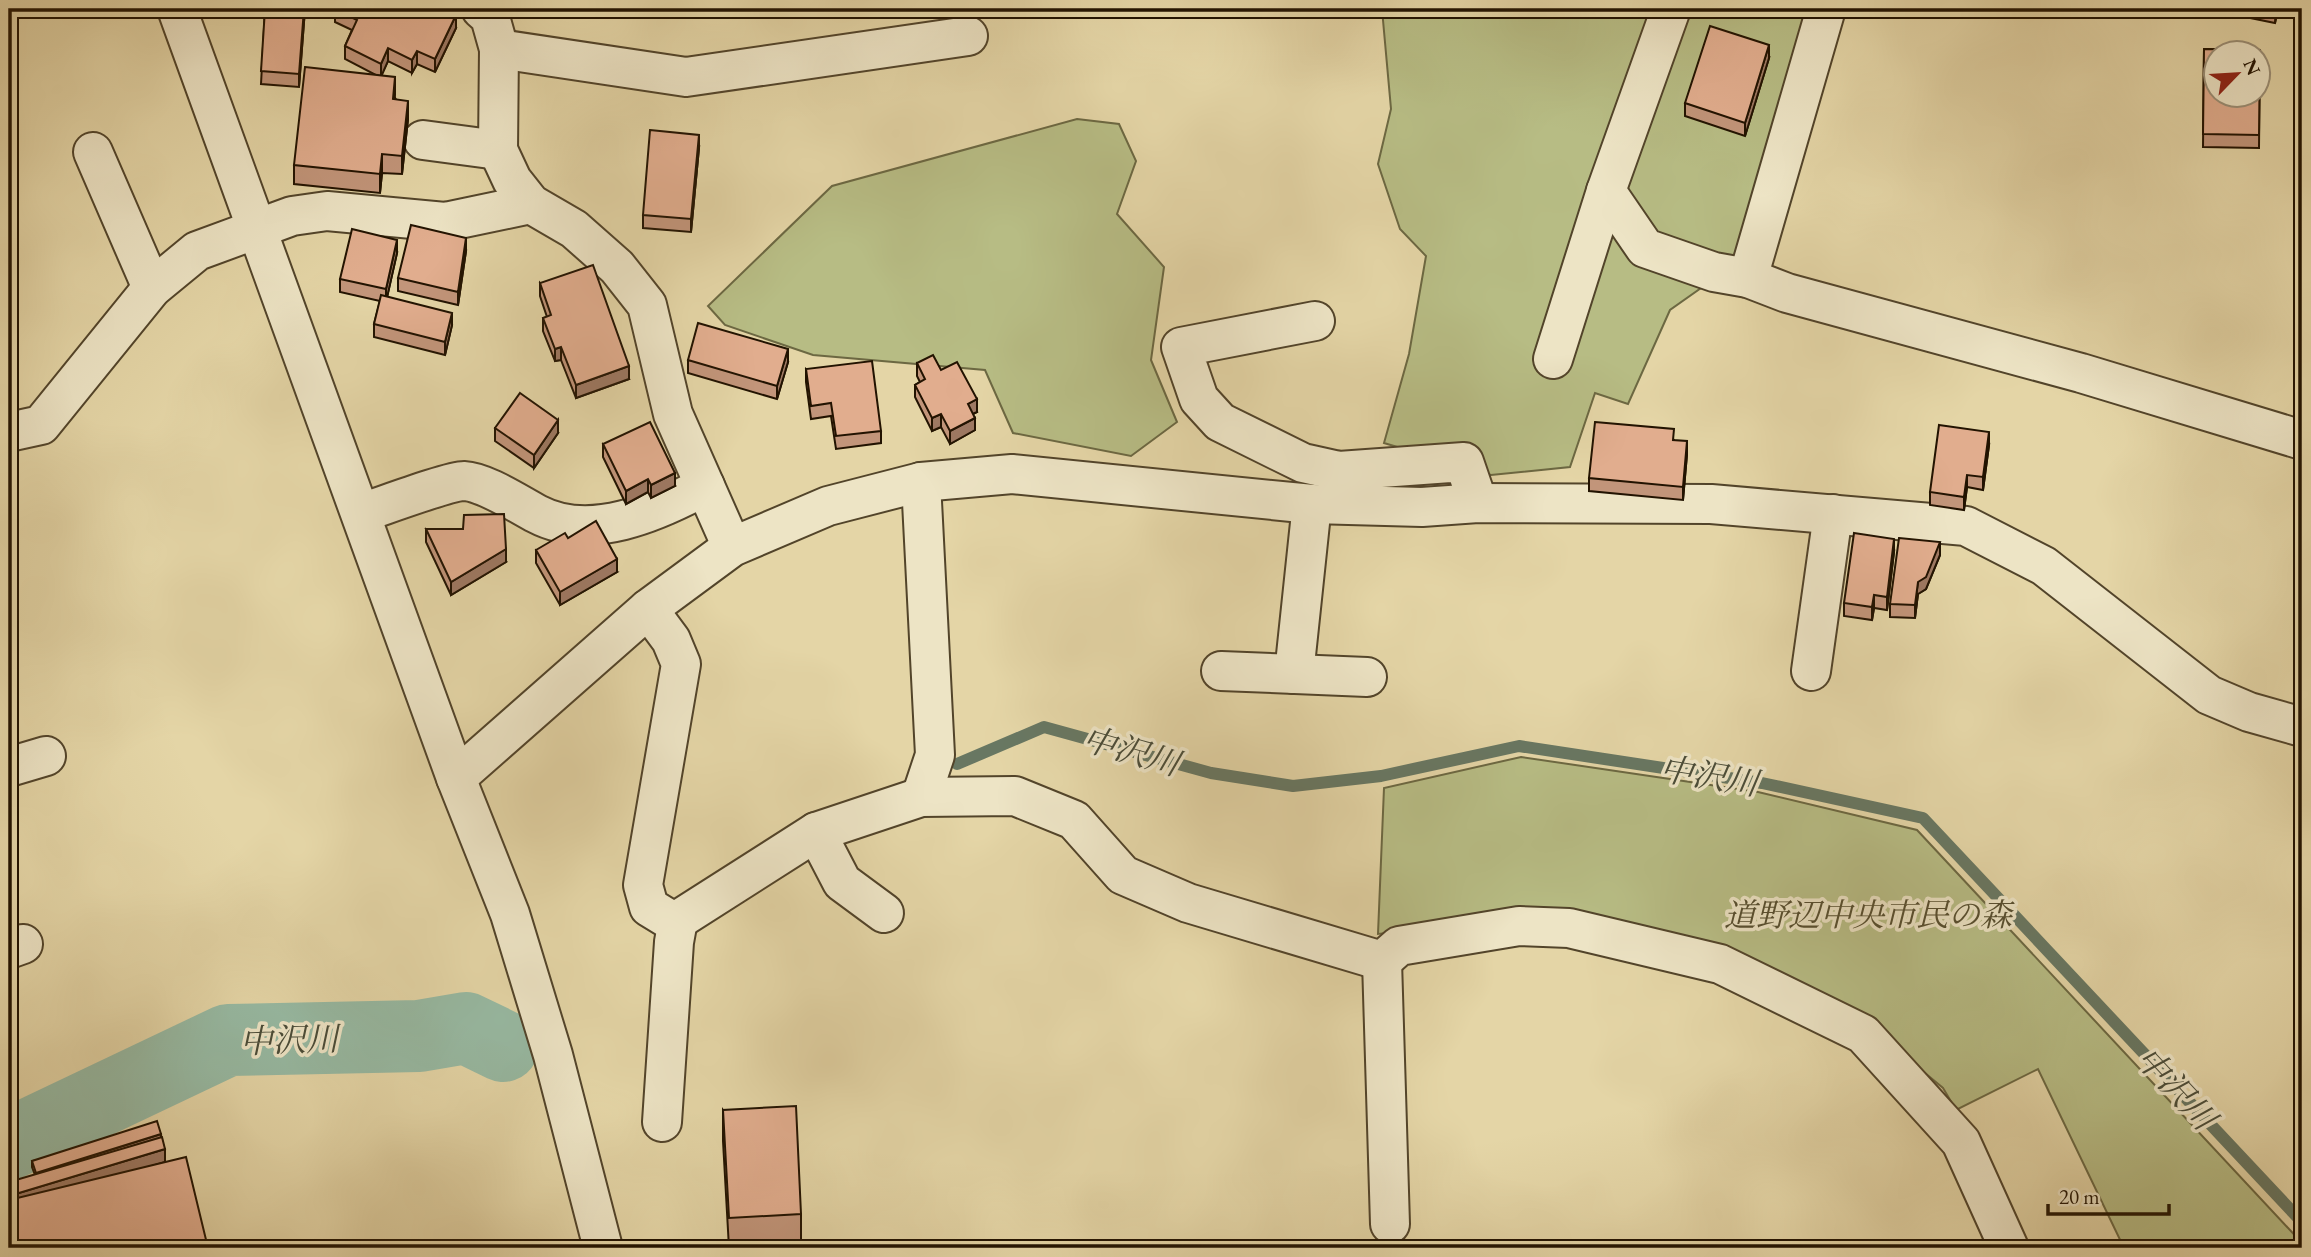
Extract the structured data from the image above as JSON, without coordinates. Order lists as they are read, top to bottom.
{
  "water": ["中沢川"],
  "parks": ["道野辺中央市民の森"],
  "scale_bar": "20 m",
  "north": "top right"
}
